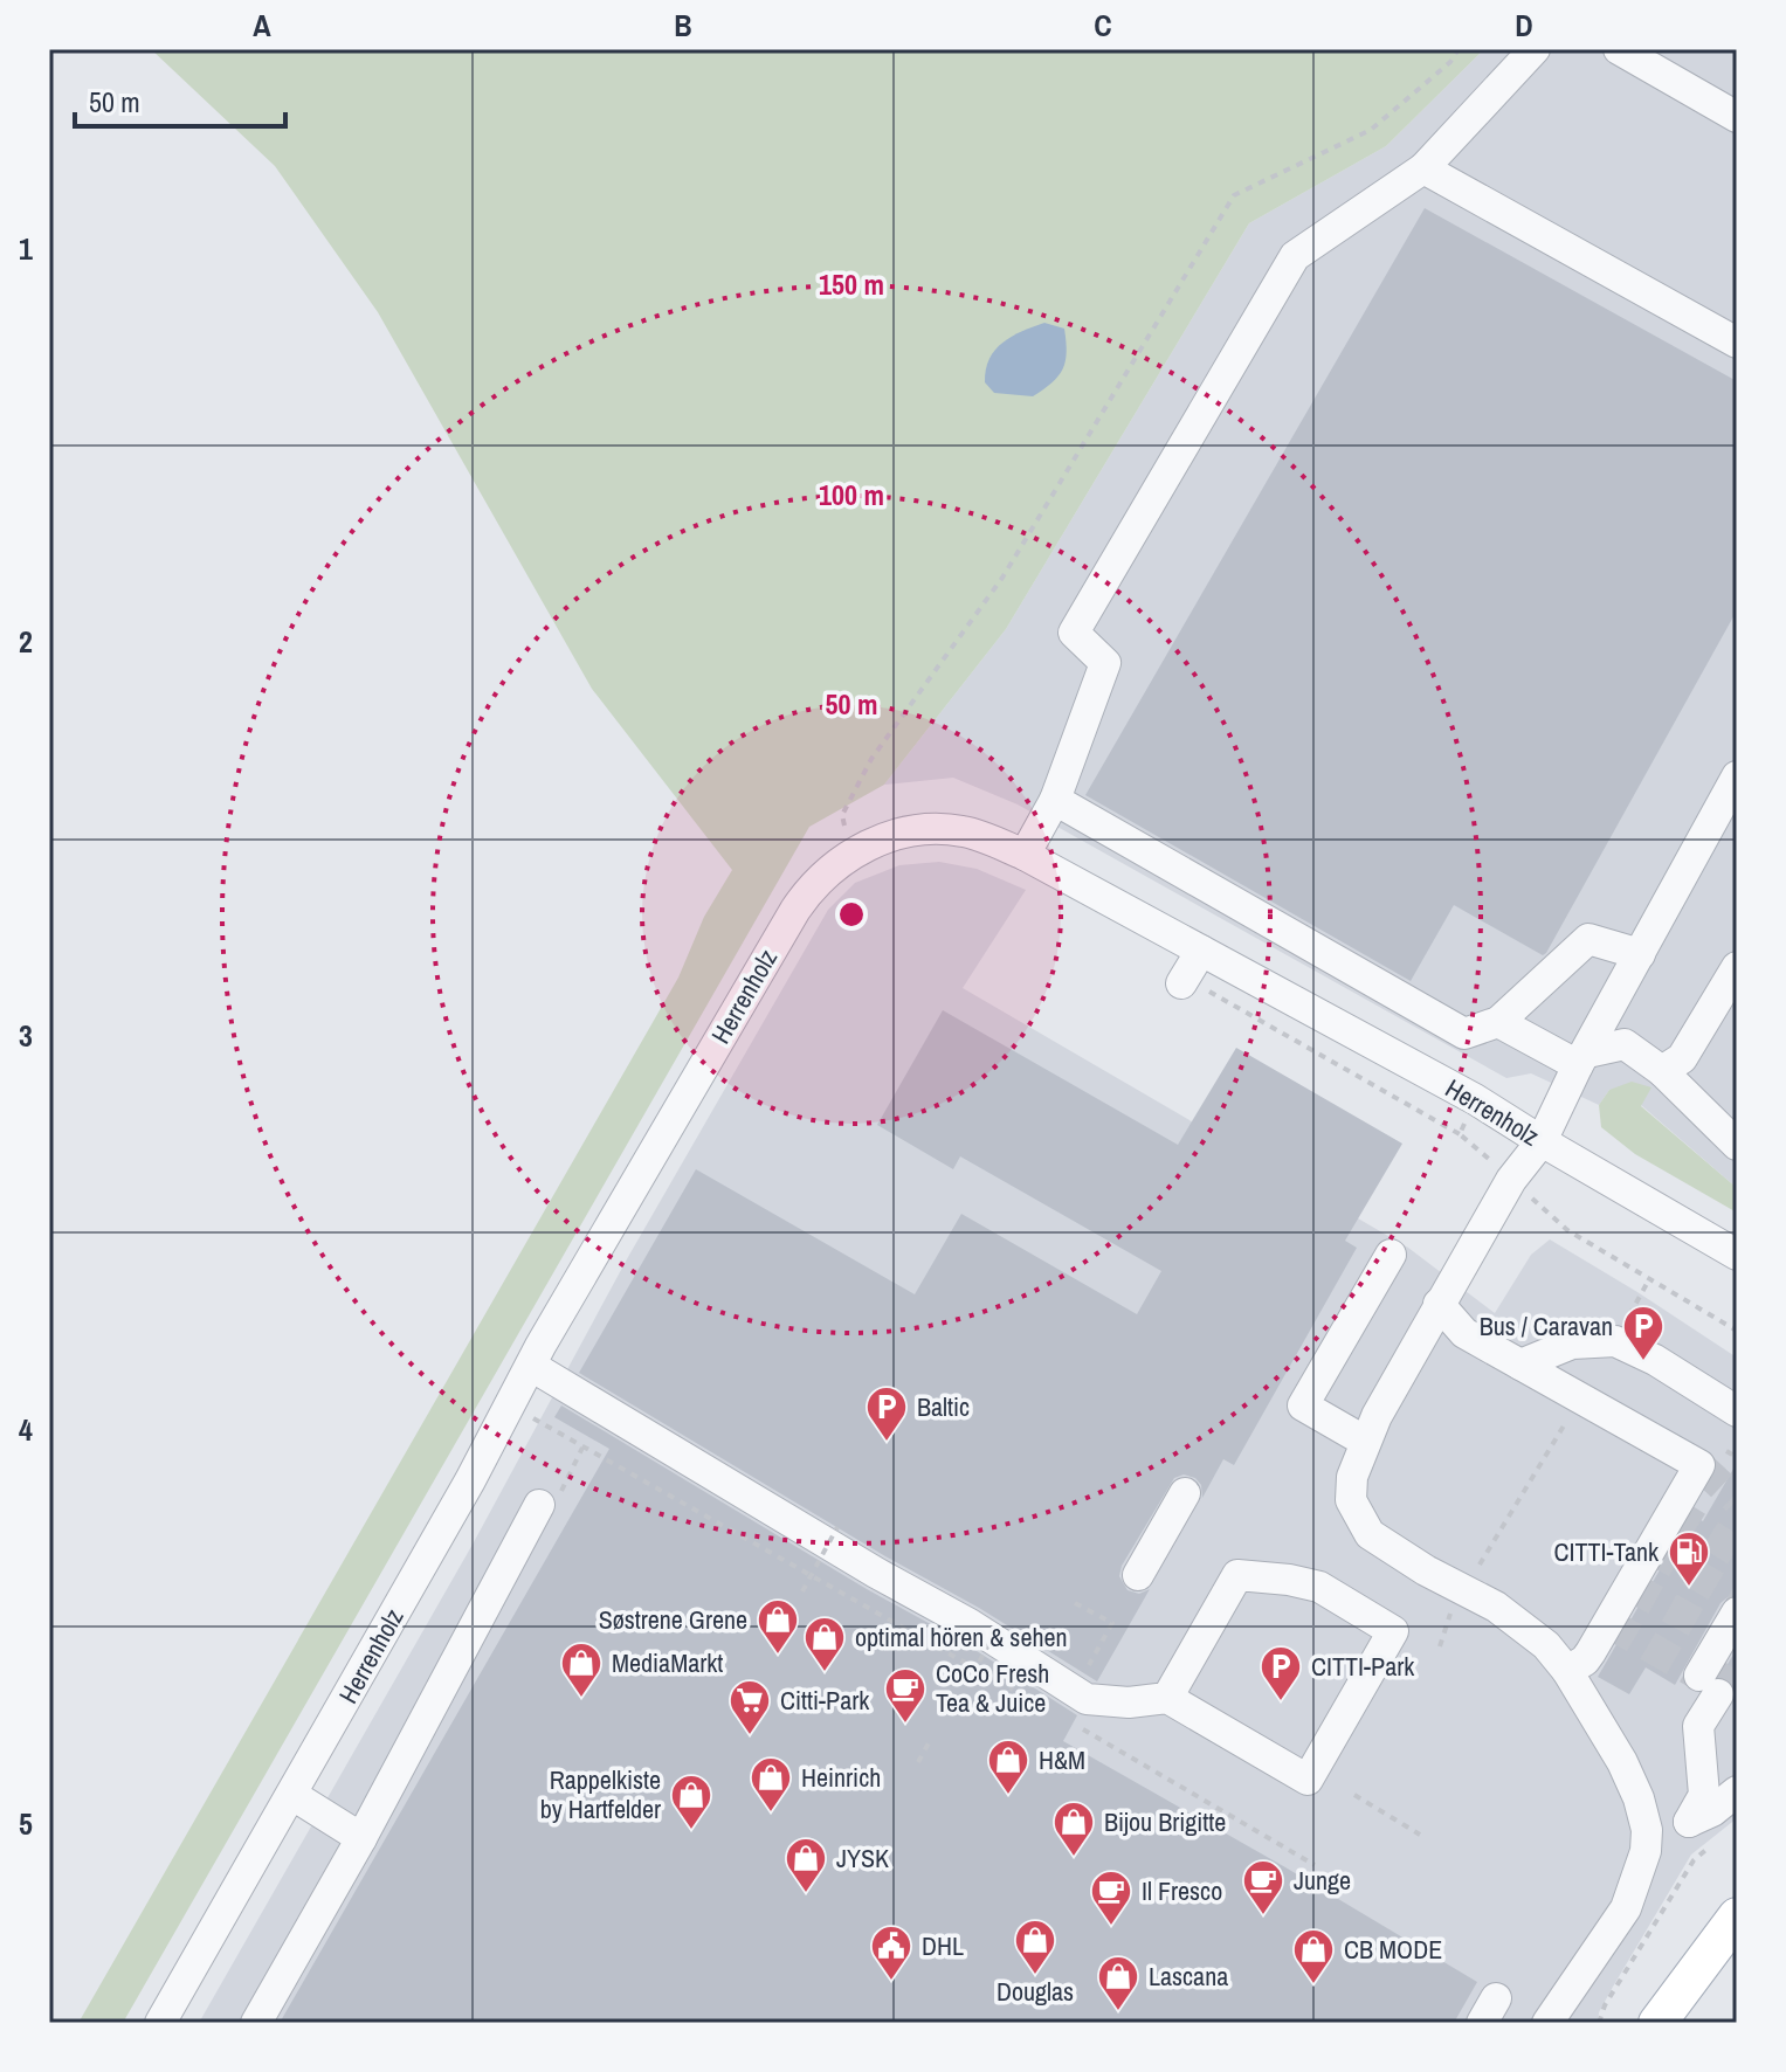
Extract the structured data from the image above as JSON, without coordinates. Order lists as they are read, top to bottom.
{
  "streets": {
    "street": ["Herrenholz"]
  },
  "places": {
    "parking": ["Bus / Caravan", "Baltic", "CITTI-Park"],
    "fuel station": ["CITTI-Tank"],
    "shop": [
      "Søstrene Grene",
      "optimal hören & sehen",
      "MediaMarkt",
      "H&M",
      "Heinrich",
      "Rappelkiste by Hartfelder",
      "Bijou Brigitte",
      "JYSK",
      "Douglas",
      "CB MODE",
      "Lascana"
    ],
    "cafe": ["CoCo Fresh Tea & Juice", "Junge", "Il Fresco"],
    "supermarket": ["Citti-Park"],
    "public building": ["DHL"]
  },
  "scale_bar": "50 m",
  "grid": {
    "columns": [
      "A",
      "B",
      "C",
      "D"
    ],
    "rows": [
      "1",
      "2",
      "3",
      "4",
      "5"
    ]
  },
  "rings": ["150 m", "100 m", "50 m"]
}
